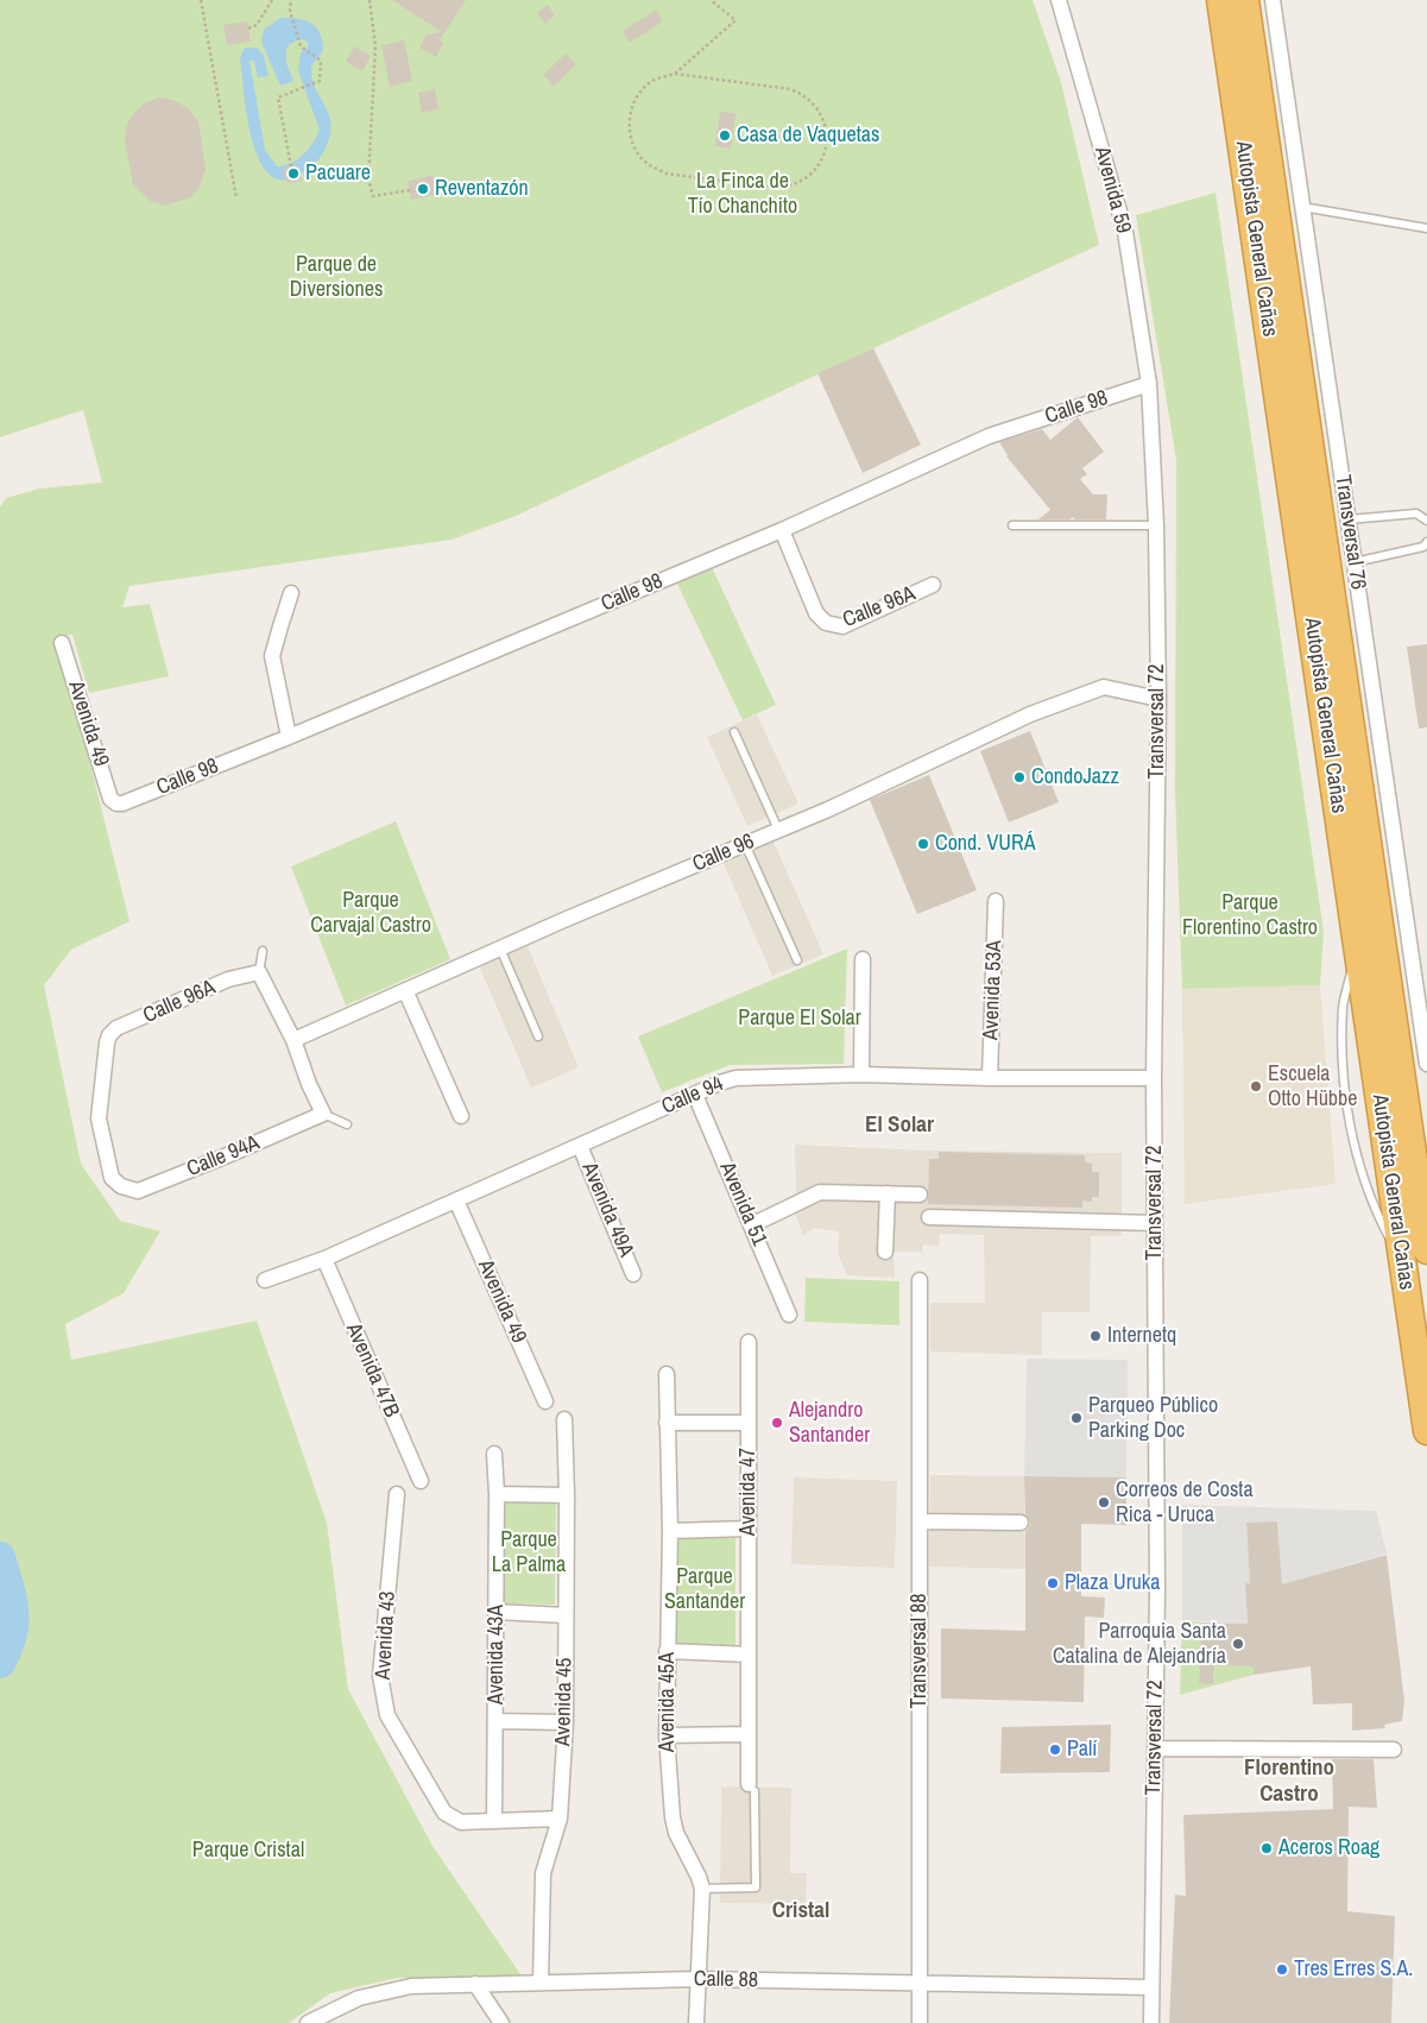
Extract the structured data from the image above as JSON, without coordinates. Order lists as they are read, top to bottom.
{
  "streets": {
    "highway": ["Autopista General Cañas"],
    "street": [
      "Avenida 59",
      "Calle 98",
      "Transversal 76",
      "Calle 96A",
      "Transversal 72",
      "Avenida 49",
      "Calle 96",
      "Avenida 53A",
      "Calle 94",
      "Calle 94A",
      "Avenida 51",
      "Avenida 49A",
      "Avenida 47B",
      "Avenida 47",
      "Avenida 43",
      "Transversal 88",
      "Avenida 43A",
      "Avenida 45",
      "Avenida 45A",
      "Calle 88"
    ]
  },
  "crossings": [
    ["Avenida 59", "Calle 98"],
    ["Avenida 59", "Transversal 72"],
    ["Calle 98", "Calle 96A"],
    ["Calle 98", "Transversal 72"],
    ["Calle 98", "Avenida 49"],
    ["Calle 96A", "Calle 94A"],
    ["Transversal 72", "Calle 96"],
    ["Transversal 72", "Calle 94"],
    ["Transversal 72", "Calle 88"],
    ["Avenida 49", "Calle 94"],
    ["Avenida 53A", "Calle 94"],
    ["Calle 94", "Avenida 51"],
    ["Calle 94", "Avenida 49A"],
    ["Calle 94", "Avenida 47B"],
    ["Avenida 43", "Avenida 43A"],
    ["Transversal 88", "Calle 88"],
    ["Avenida 45", "Calle 88"],
    ["Avenida 45A", "Calle 88"]
  ],
  "districts": ["El Solar", "Florentino Castro", "Cristal"],
  "parks": [
    "La Finca de Tío Chanchito",
    "Parque de Diversiones",
    "Parque Carvajal Castro",
    "Parque Florentino Castro",
    "Parque El Solar",
    "Parque La Palma",
    "Parque Santander",
    "Parque Cristal"
  ],
  "places": [
    "Casa de Vaquetas",
    "Pacuare",
    "Reventazón",
    "CondoJazz",
    "Cond. VURÁ",
    "Escuela Otto Hübbe",
    "Internetq",
    "Parqueo Público Parking Doc",
    "Alejandro Santander",
    "Correos de Costa Rica - Uruca",
    "Plaza Uruka",
    "Parroquia Santa Catalina de Alejandría",
    "Palí",
    "Aceros Roag",
    "Tres Erres S.A."
  ]
}
